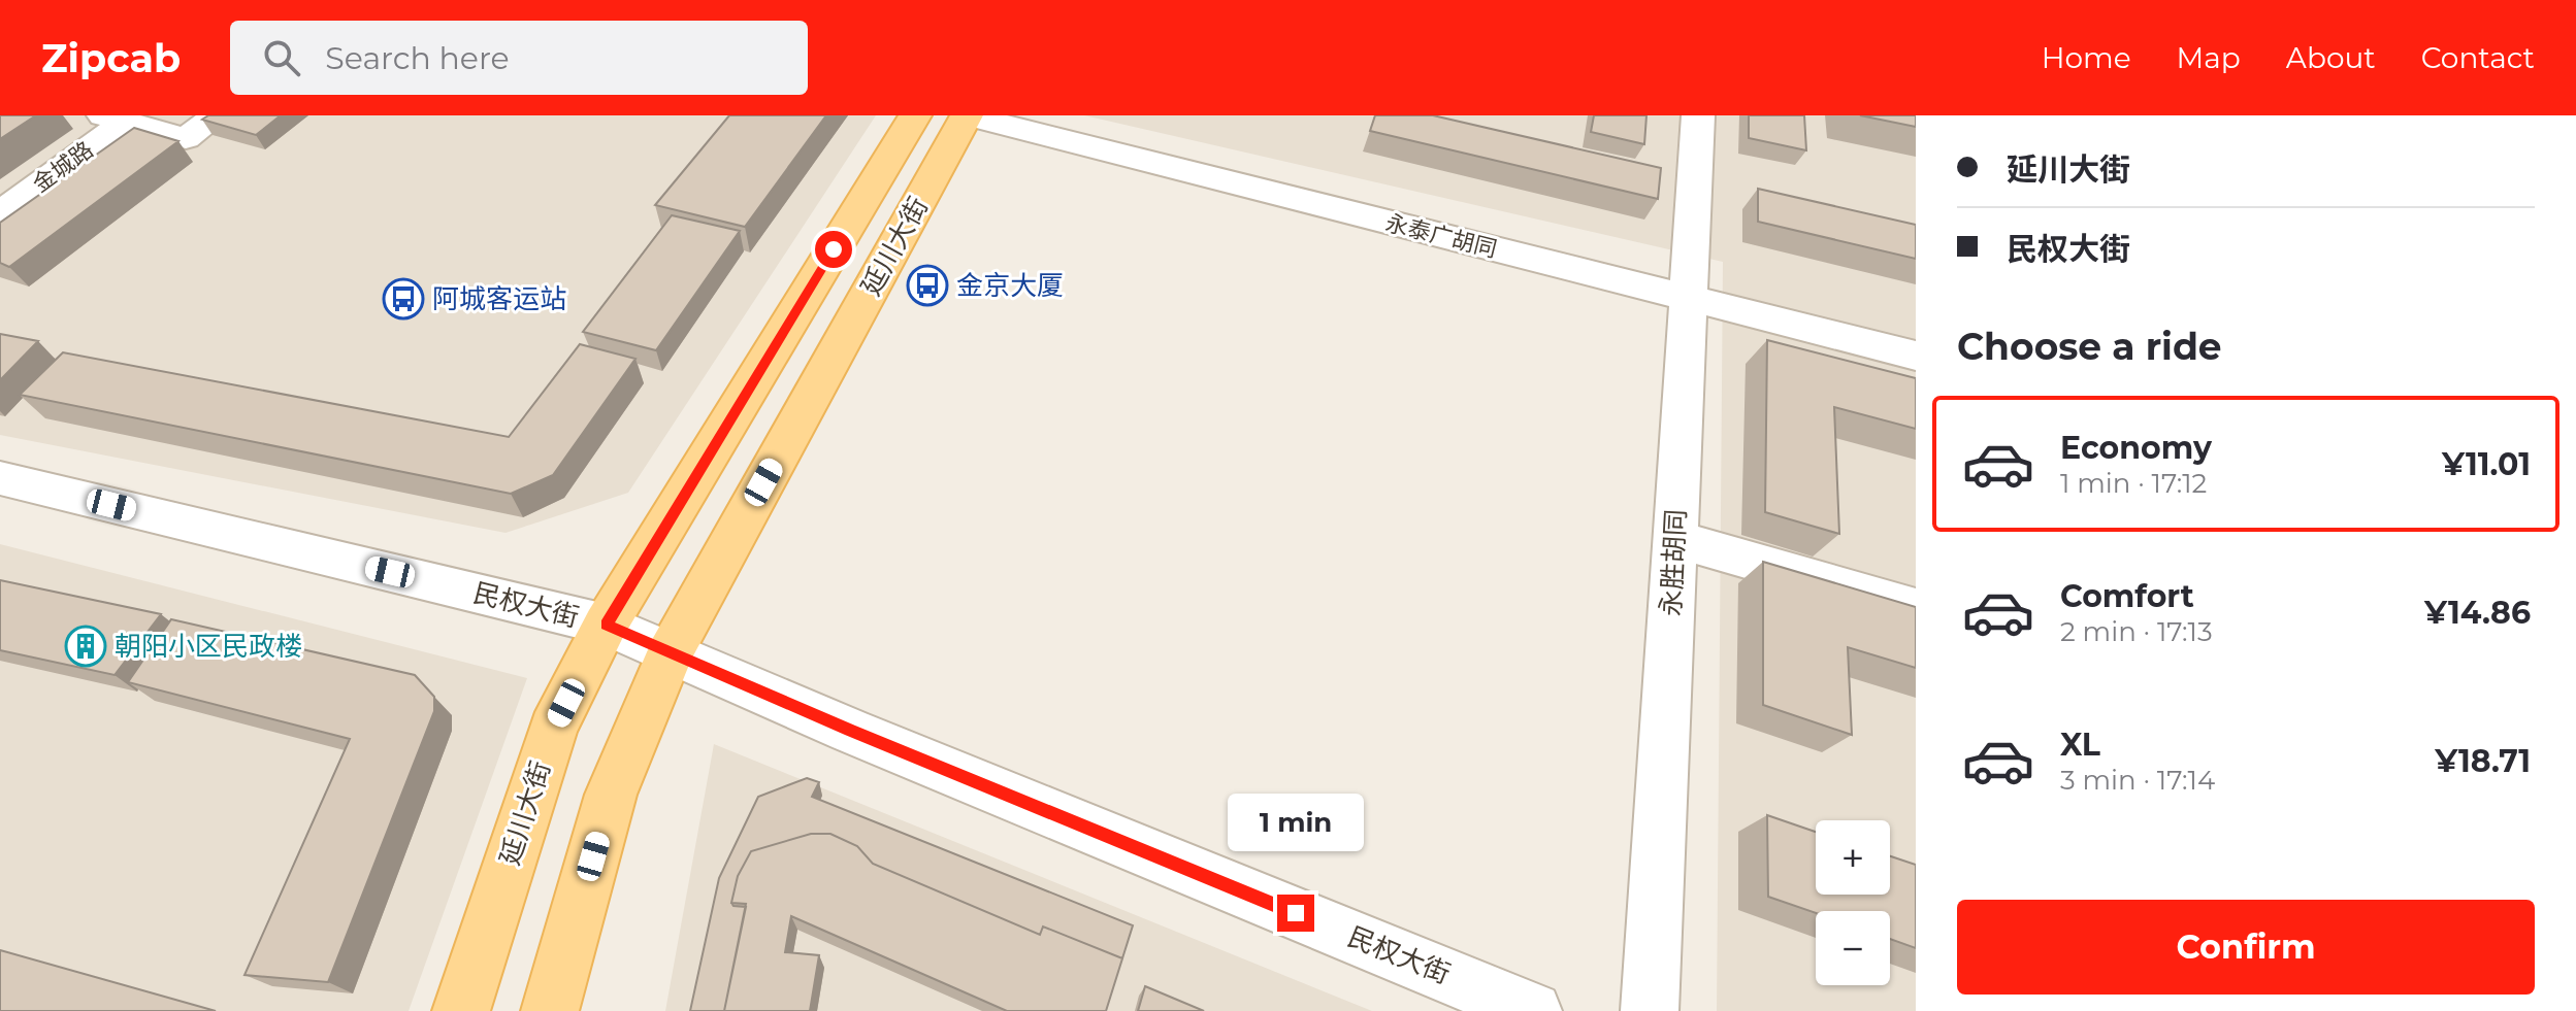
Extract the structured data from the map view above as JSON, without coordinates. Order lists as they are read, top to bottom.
{
  "streets": {
    "main road": ["延川大街"],
    "street": [
      "金城路",
      "永泰广胡同",
      "永胜胡同",
      "民权大街"
    ]
  },
  "crossings": [
    ["永泰广胡同", "延川大街"],
    ["永泰广胡同", "永胜胡同"],
    ["延川大街", "民权大街"]
  ],
  "places": {
    "bus stop": ["金京大厦", "阿城客运站"],
    "building": ["朝阳小区民政楼"]
  },
  "page": {
    "header": "Zipcab",
    "search": "Search here",
    "nav": [
      "Home",
      "Map",
      "About",
      "Contact"
    ],
    "banner": ["延川大街", "民权大街"],
    "heading": "Choose a ride",
    "list": [
      {
        "name": "Economy",
        "note": "1 min · 17:12",
        "value": "¥11.01"
      },
      {
        "name": "Comfort",
        "note": "2 min · 17:13",
        "value": "¥14.86"
      },
      {
        "name": "XL",
        "note": "3 min · 17:14",
        "value": "¥18.71"
      }
    ],
    "bubble": "1 min",
    "map_buttons": ["+", "−"],
    "buttons": "Confirm"
  }
}
